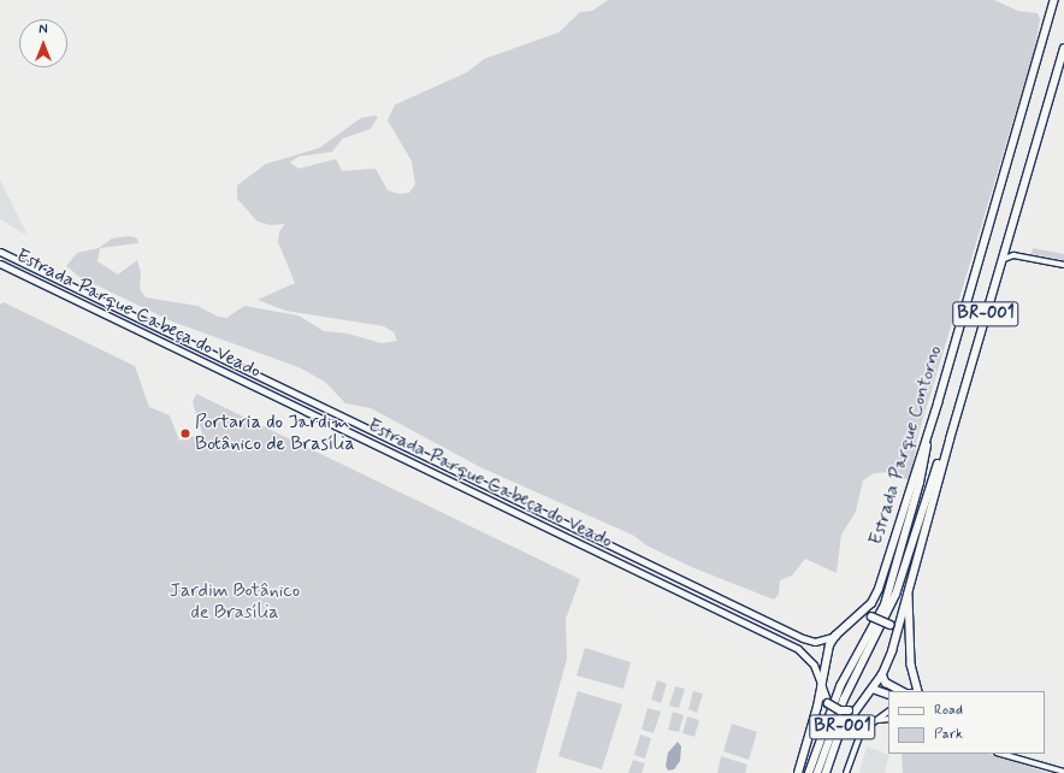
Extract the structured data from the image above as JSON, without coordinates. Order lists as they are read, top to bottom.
{
  "streets": {
    "highway": ["BR-001", "Estrada Parque Contorno"],
    "main road": ["Estrada Parque Cabeça do Veado"]
  },
  "crossings": [
    ["Estrada Parque Cabeça do Veado", "Estrada Parque Contorno"]
  ],
  "parks": ["Jardim Botânico de Brasília"],
  "places": ["Portaria do Jardim Botânico de Brasília"],
  "legend": ["Road", "Park"],
  "north": "top"
}
